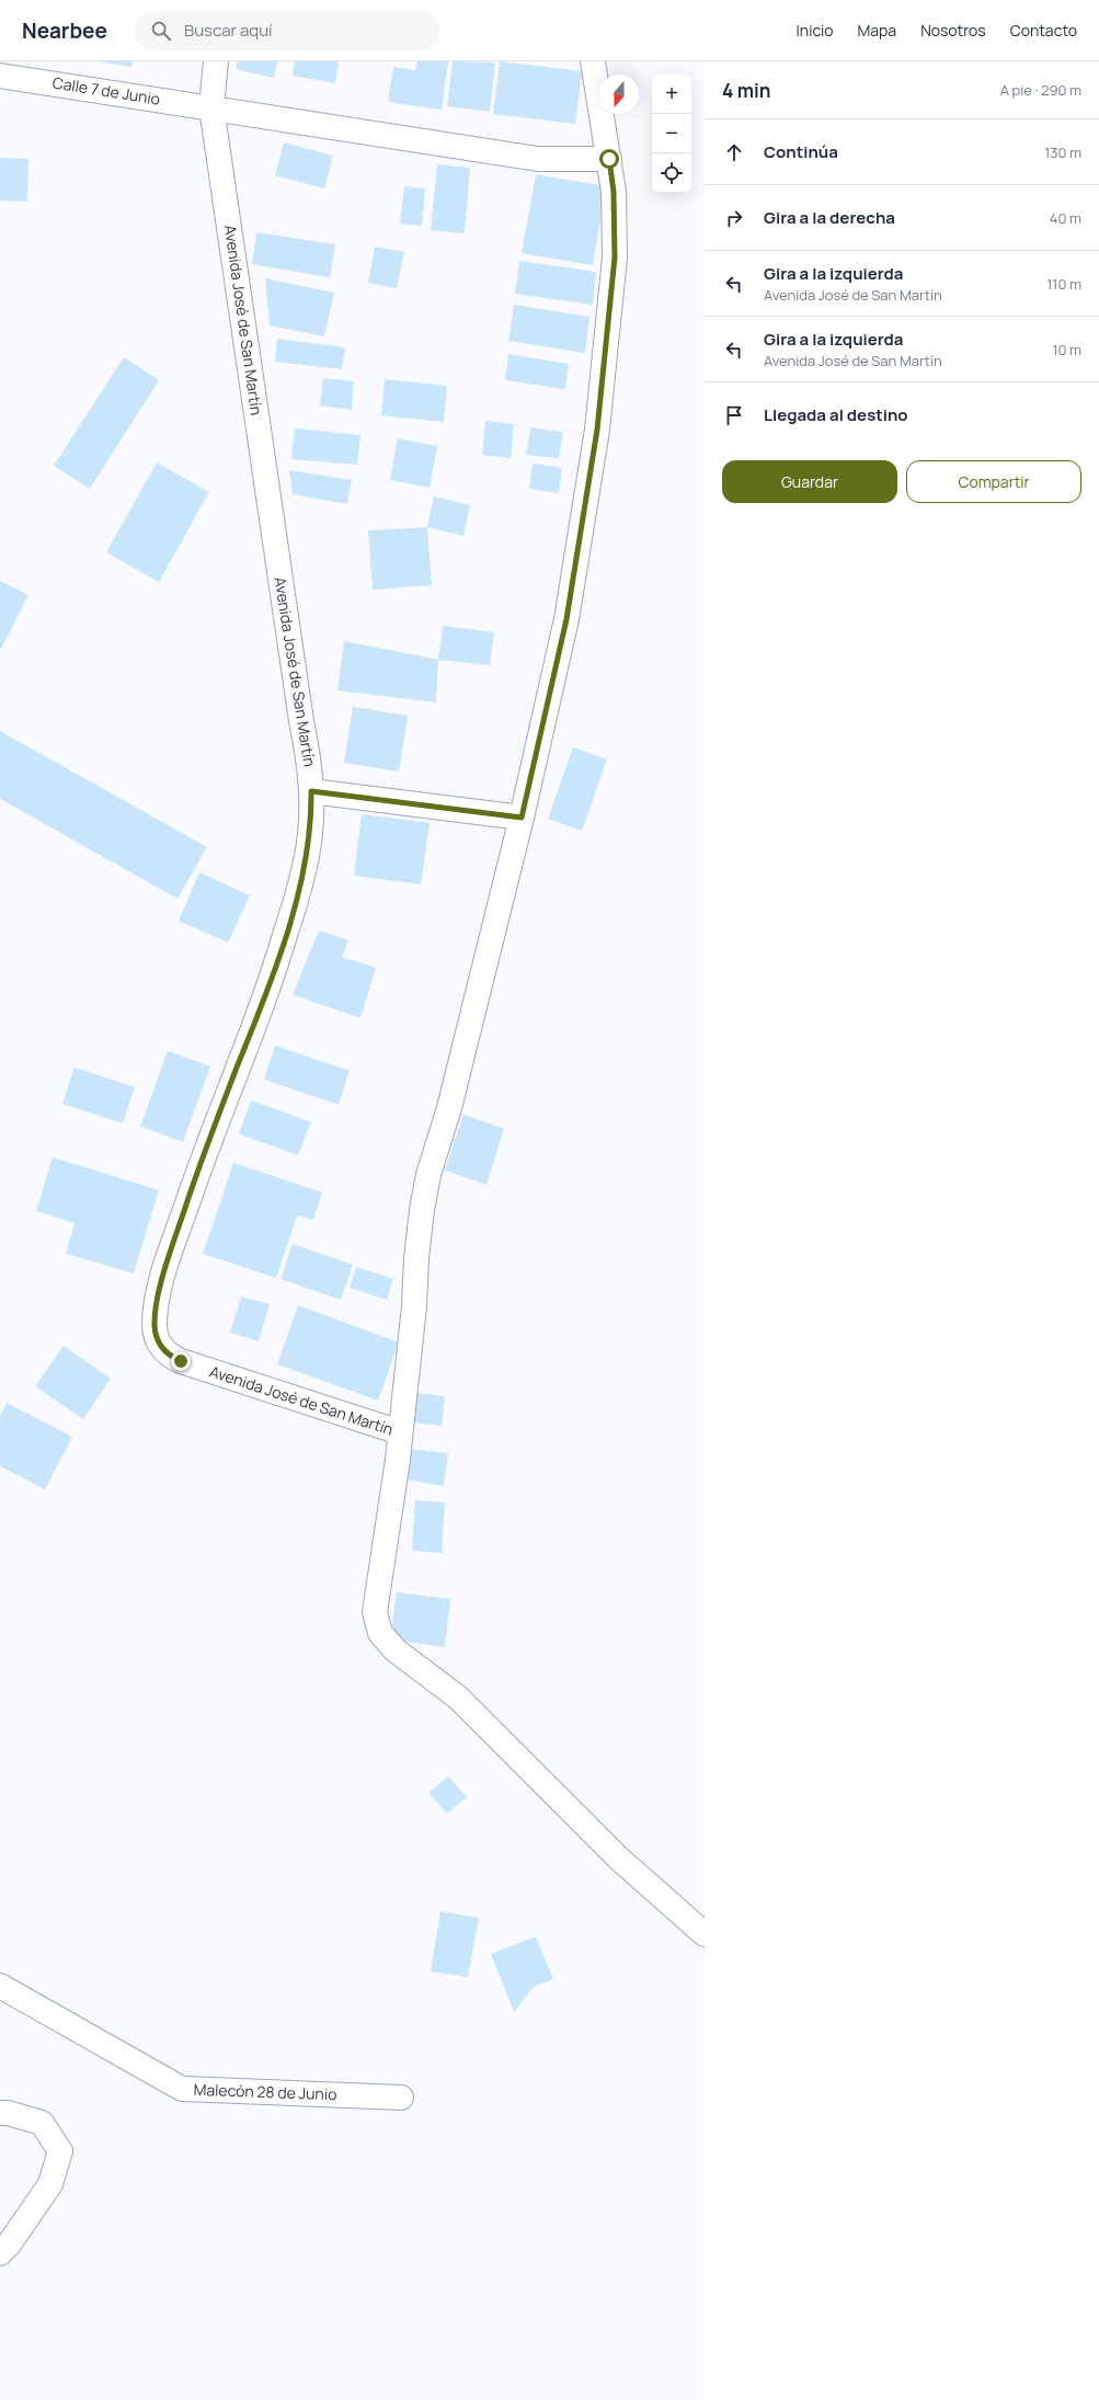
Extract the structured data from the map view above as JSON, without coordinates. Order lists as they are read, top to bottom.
{
  "streets": {
    "street": ["Calle 7 de Junio", "Avenida José de San Martín", "Malecón 28 de Junio"]
  },
  "crossings": [
    ["Calle 7 de Junio", "Avenida José de San Martín"]
  ],
  "north": "bottom",
  "page": {
    "header": "Nearbee",
    "search": "Buscar aquí",
    "nav": [
      "Inicio",
      "Mapa",
      "Nosotros",
      "Contacto"
    ],
    "heading": ["4 min", "A pie · 290 m"],
    "map_buttons": ["+", "−"],
    "list": [
      ["Continúa", "130 m"],
      ["Gira a la derecha", "40 m"],
      ["Gira a la izquierda", "Avenida José de San Martín", "110 m"],
      ["Gira a la izquierda", "Avenida José de San Martín", "10 m"],
      "Llegada al destino"
    ],
    "buttons": ["Guardar", "Compartir"]
  }
}
